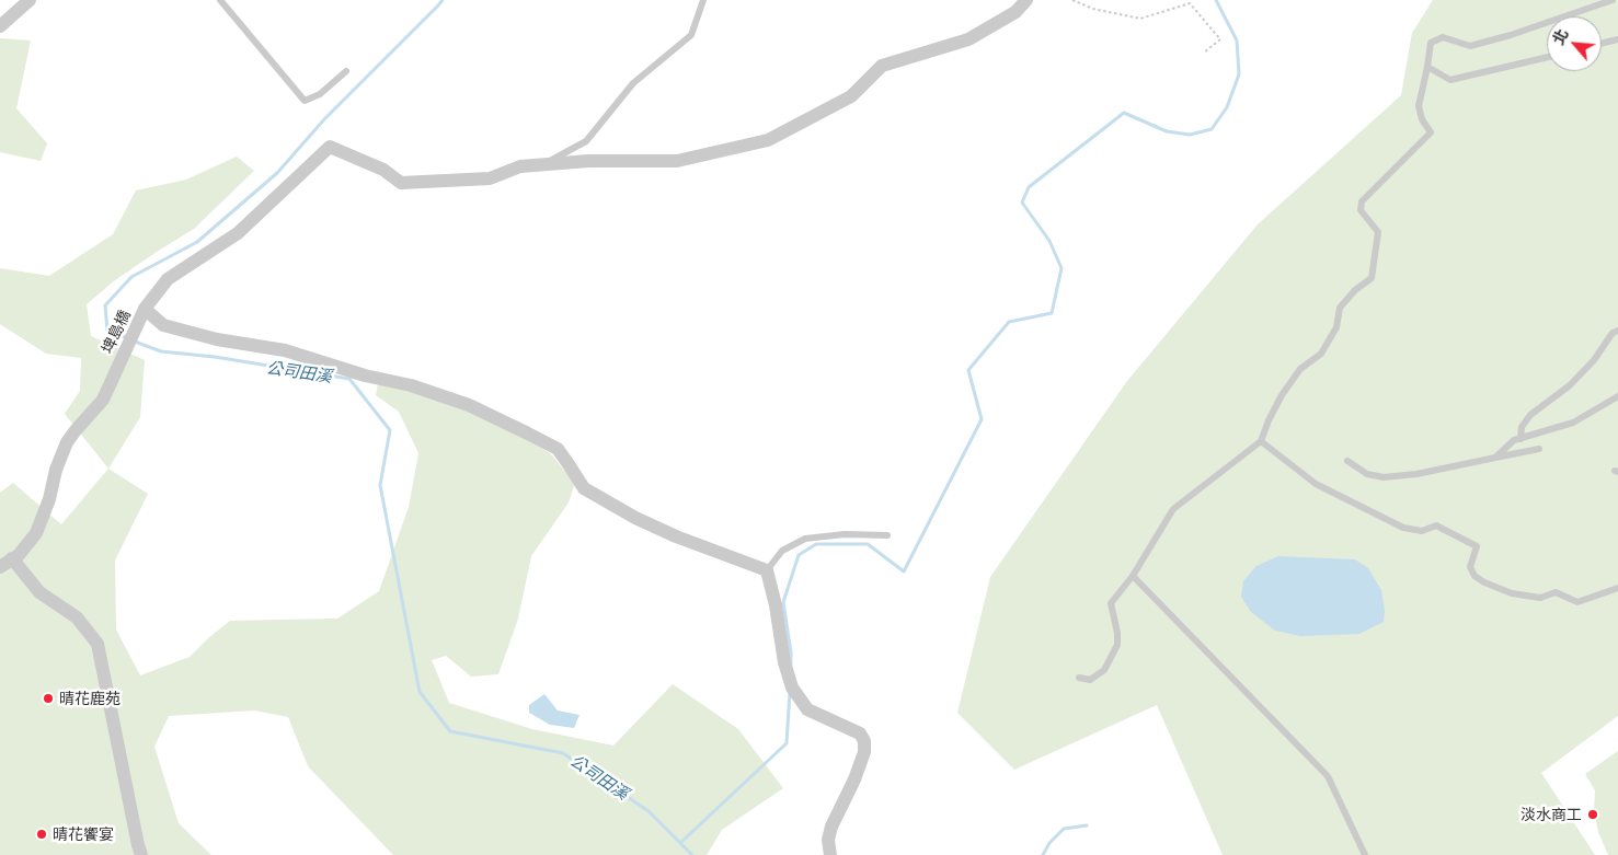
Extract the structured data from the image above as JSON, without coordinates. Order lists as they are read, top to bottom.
{
  "streets": {
    "street": ["埤島橋"]
  },
  "water": ["公司田溪"],
  "places": ["晴花鹿苑", "淡水商工", "晴花饗宴"],
  "north": "top left"
}
